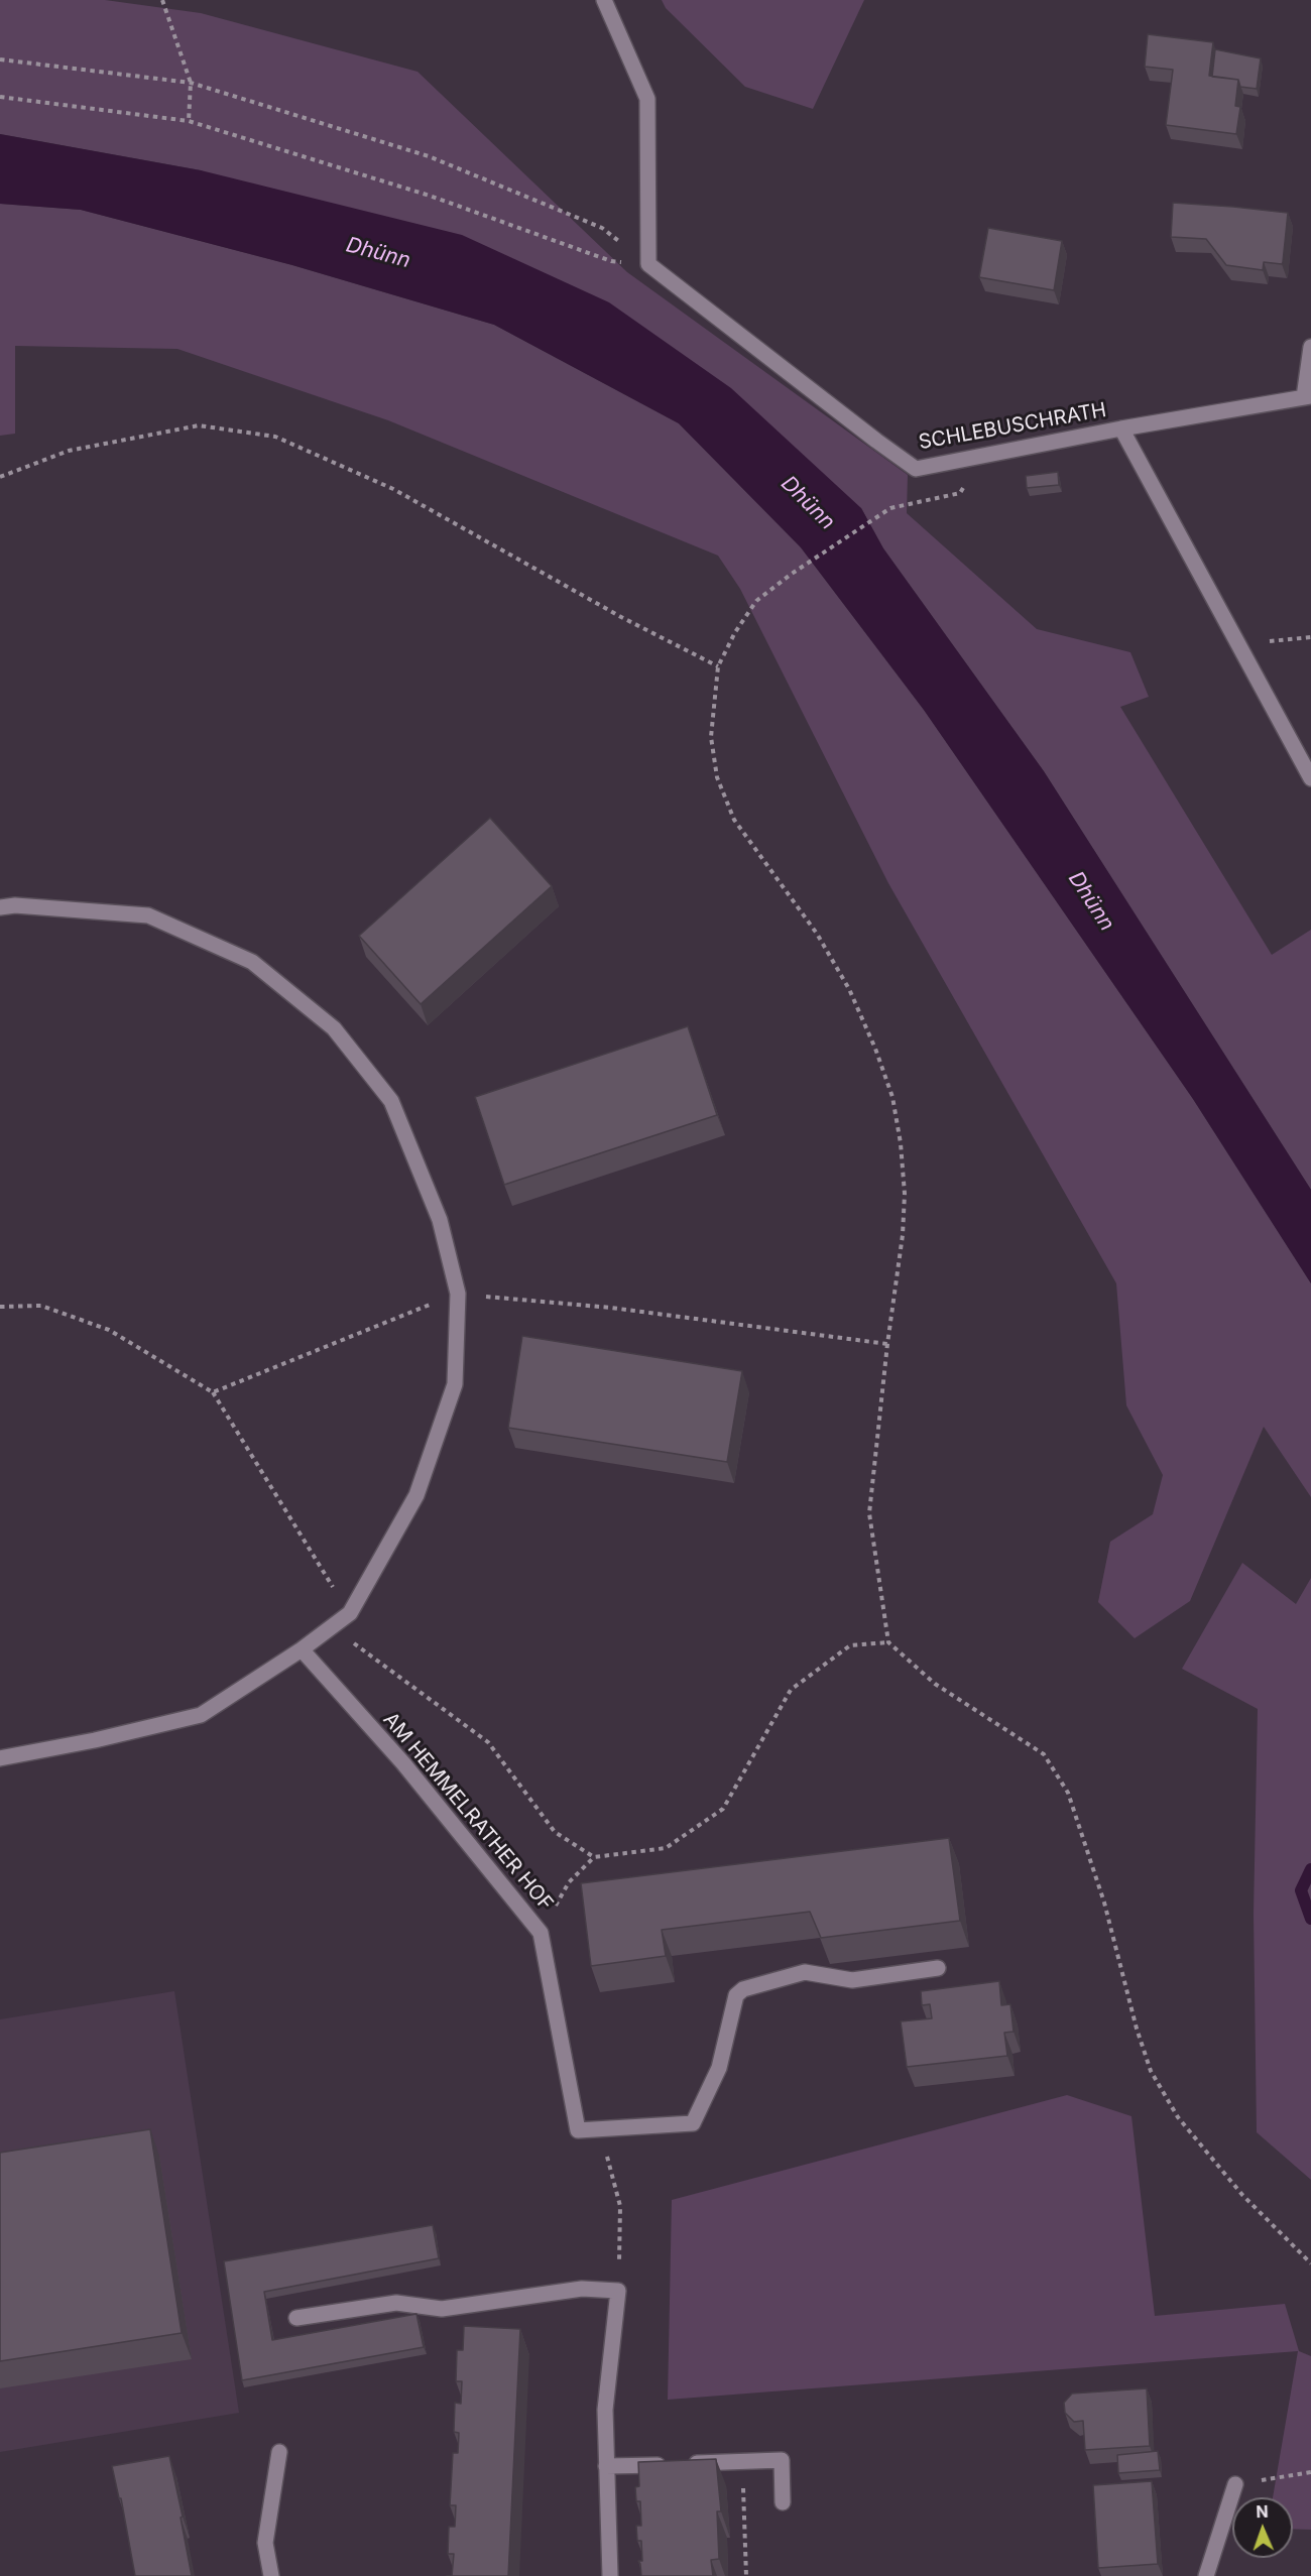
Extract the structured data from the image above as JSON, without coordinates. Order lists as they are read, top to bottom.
{
  "streets": {
    "street": ["SCHLEBUSCHRATH", "AM HEMMELRATHER HOF"]
  },
  "water": ["Dhünn"],
  "north": "top"
}
